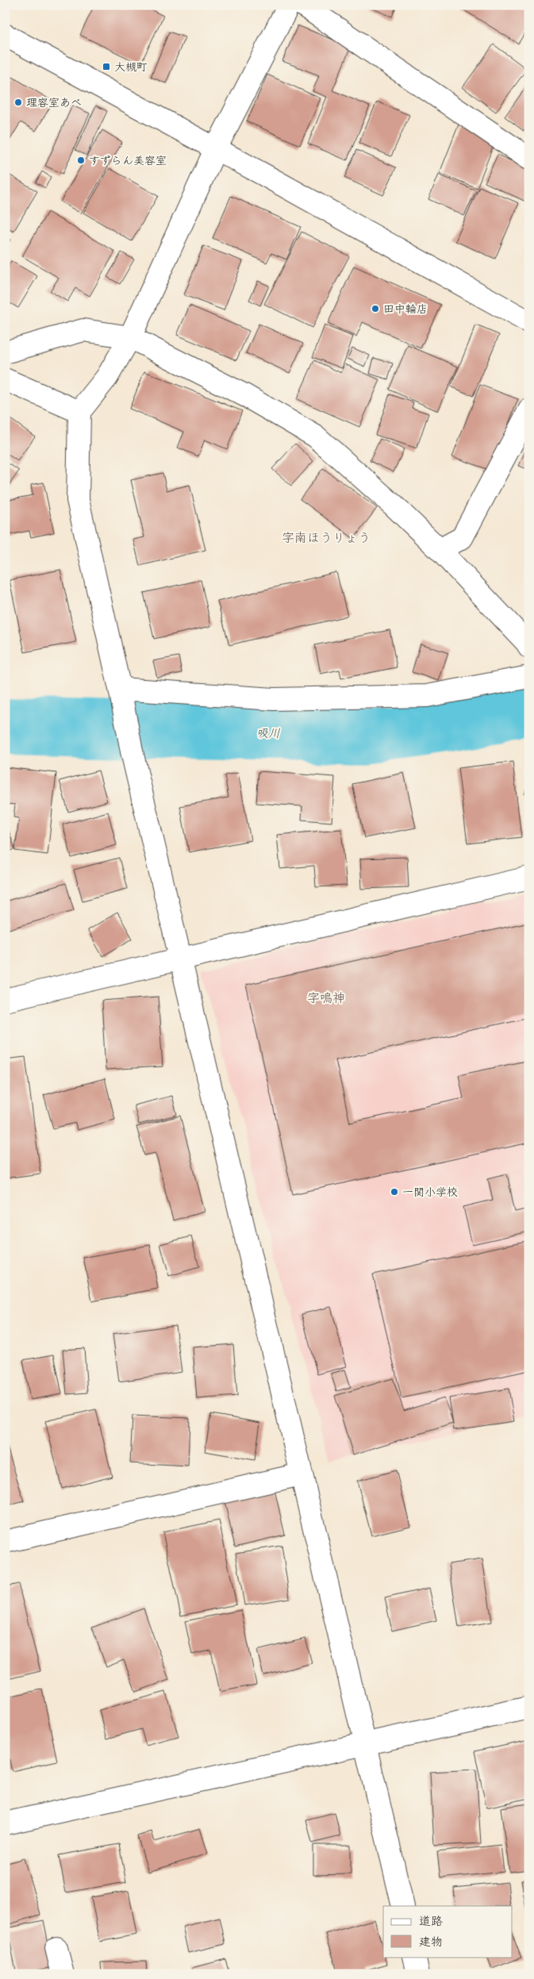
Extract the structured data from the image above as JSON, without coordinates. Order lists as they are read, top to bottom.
{
  "districts": ["字南ほうりょう", "字鳴神"],
  "water": ["吸川"],
  "places": {
    "transit": ["大槻町"],
    "other": [
      "理容室あべ",
      "すずらん美容室",
      "田中輪店",
      "一関小学校"
    ]
  },
  "legend": ["道路", "建物"]
}
